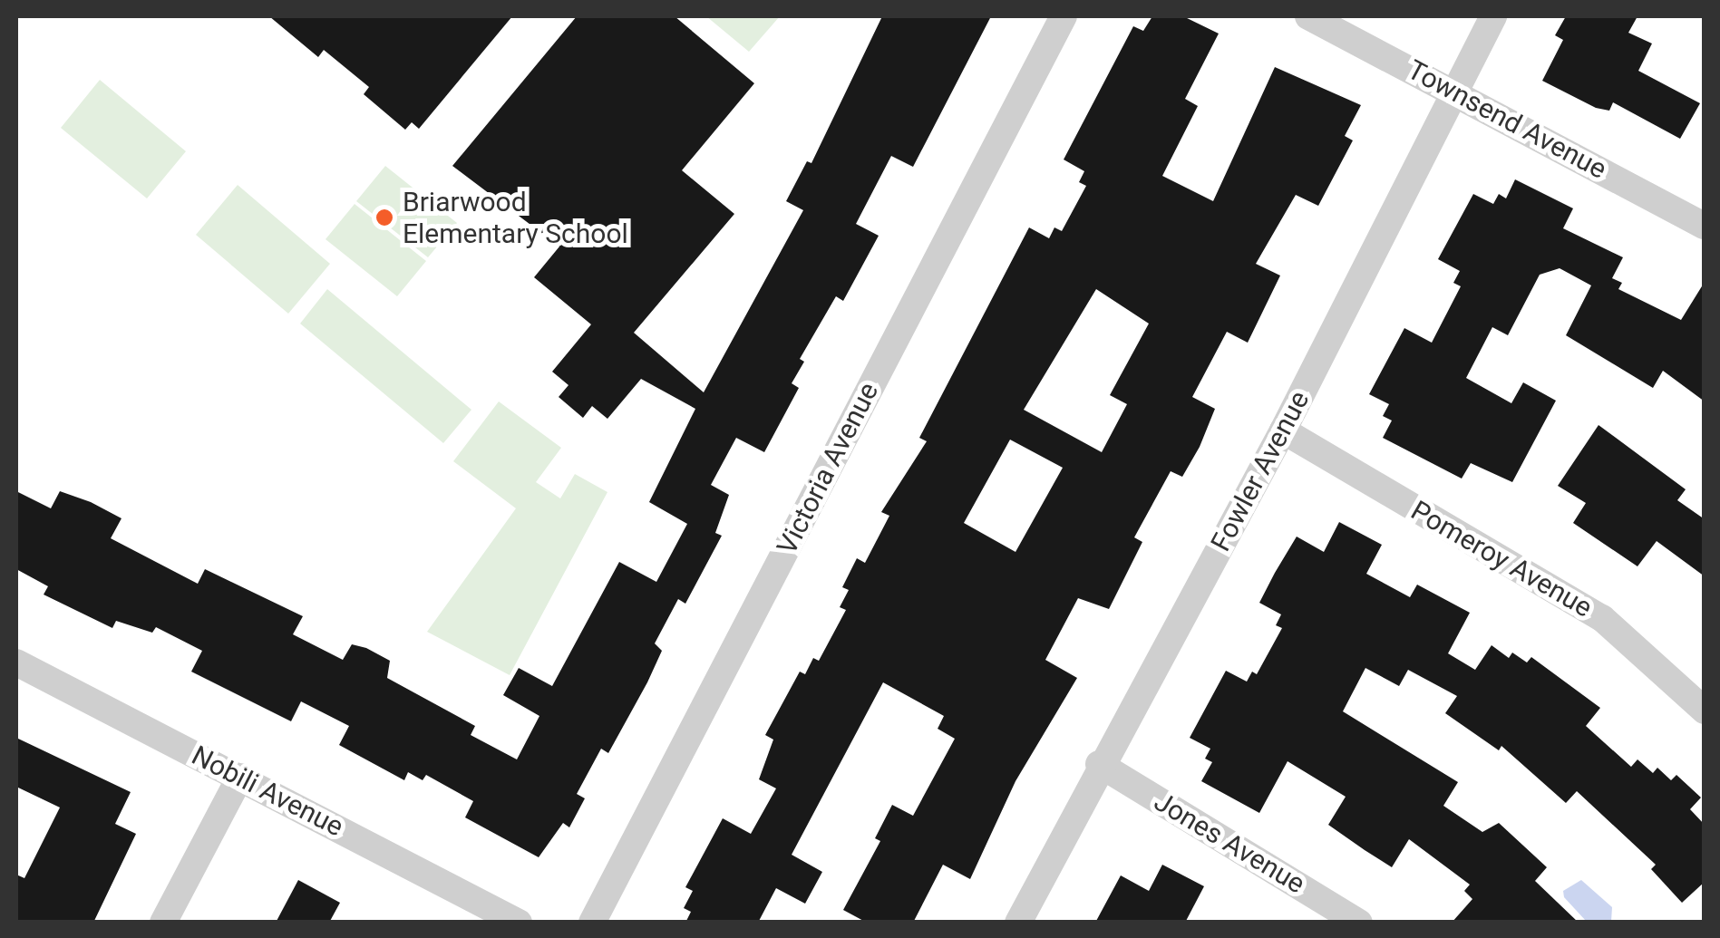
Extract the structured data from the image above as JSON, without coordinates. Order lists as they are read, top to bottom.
{
  "streets": {
    "street": [
      "Townsend Avenue",
      "Victoria Avenue",
      "Fowler Avenue",
      "Pomeroy Avenue",
      "Nobili Avenue",
      "Jones Avenue"
    ]
  },
  "crossings": [
    ["Townsend Avenue", "Fowler Avenue"],
    ["Fowler Avenue", "Pomeroy Avenue"],
    ["Fowler Avenue", "Jones Avenue"]
  ],
  "places": ["Briarwood Elementary School"]
}
